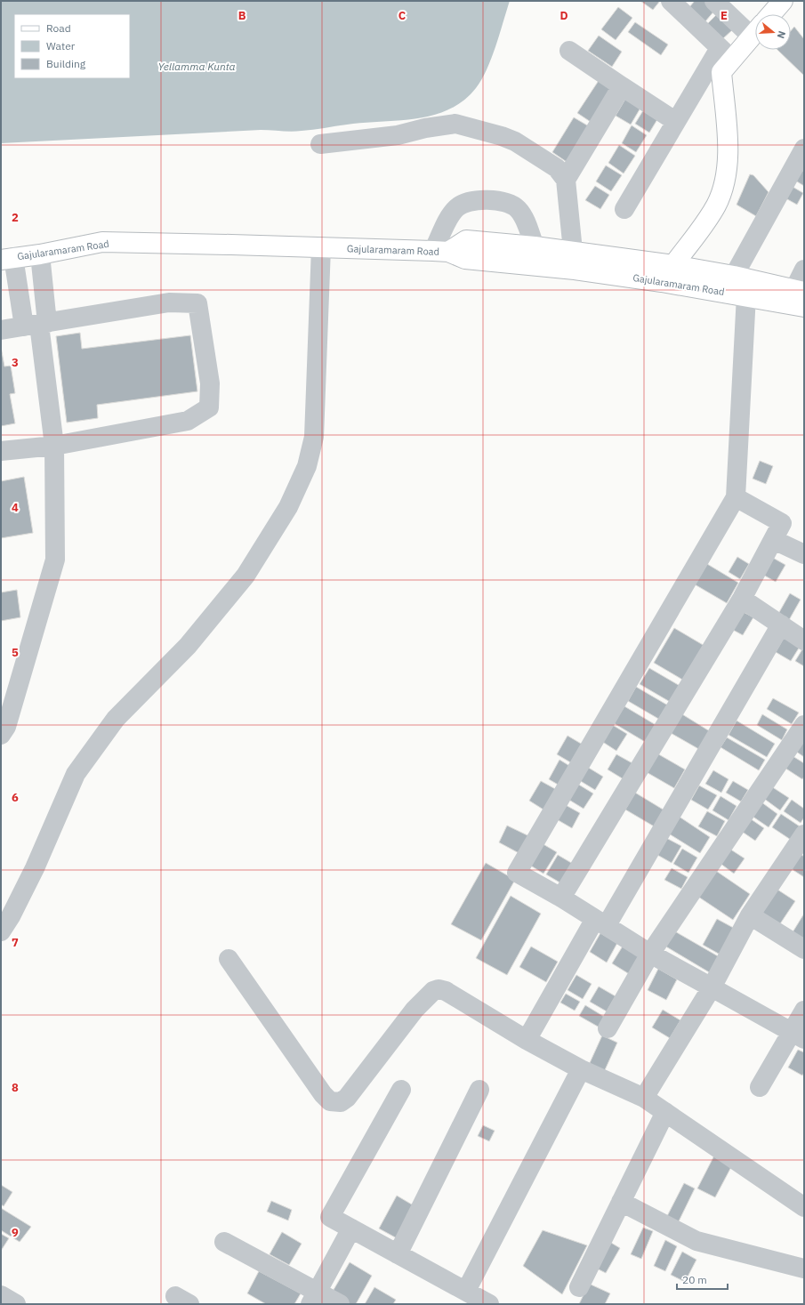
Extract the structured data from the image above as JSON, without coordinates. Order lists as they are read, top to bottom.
{
  "streets": {
    "main road": ["Gajularamaram Road"]
  },
  "water": ["Yellamma Kunta"],
  "legend": ["Road", "Water", "Building"],
  "scale_bar": "20 m",
  "north": "right",
  "grid": {
    "columns": [
      "B",
      "C",
      "D",
      "E"
    ],
    "rows": [
      "2",
      "3",
      "4",
      "5",
      "6",
      "7",
      "8",
      "9"
    ]
  }
}
